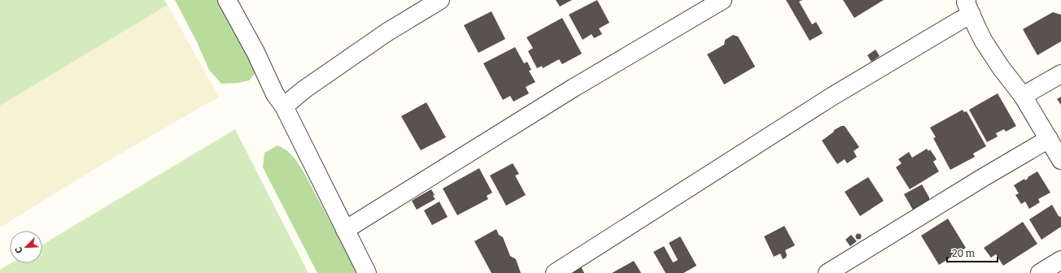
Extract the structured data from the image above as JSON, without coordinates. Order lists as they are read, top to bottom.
{
  "scale_bar": "20 m",
  "north": "bottom left"
}
